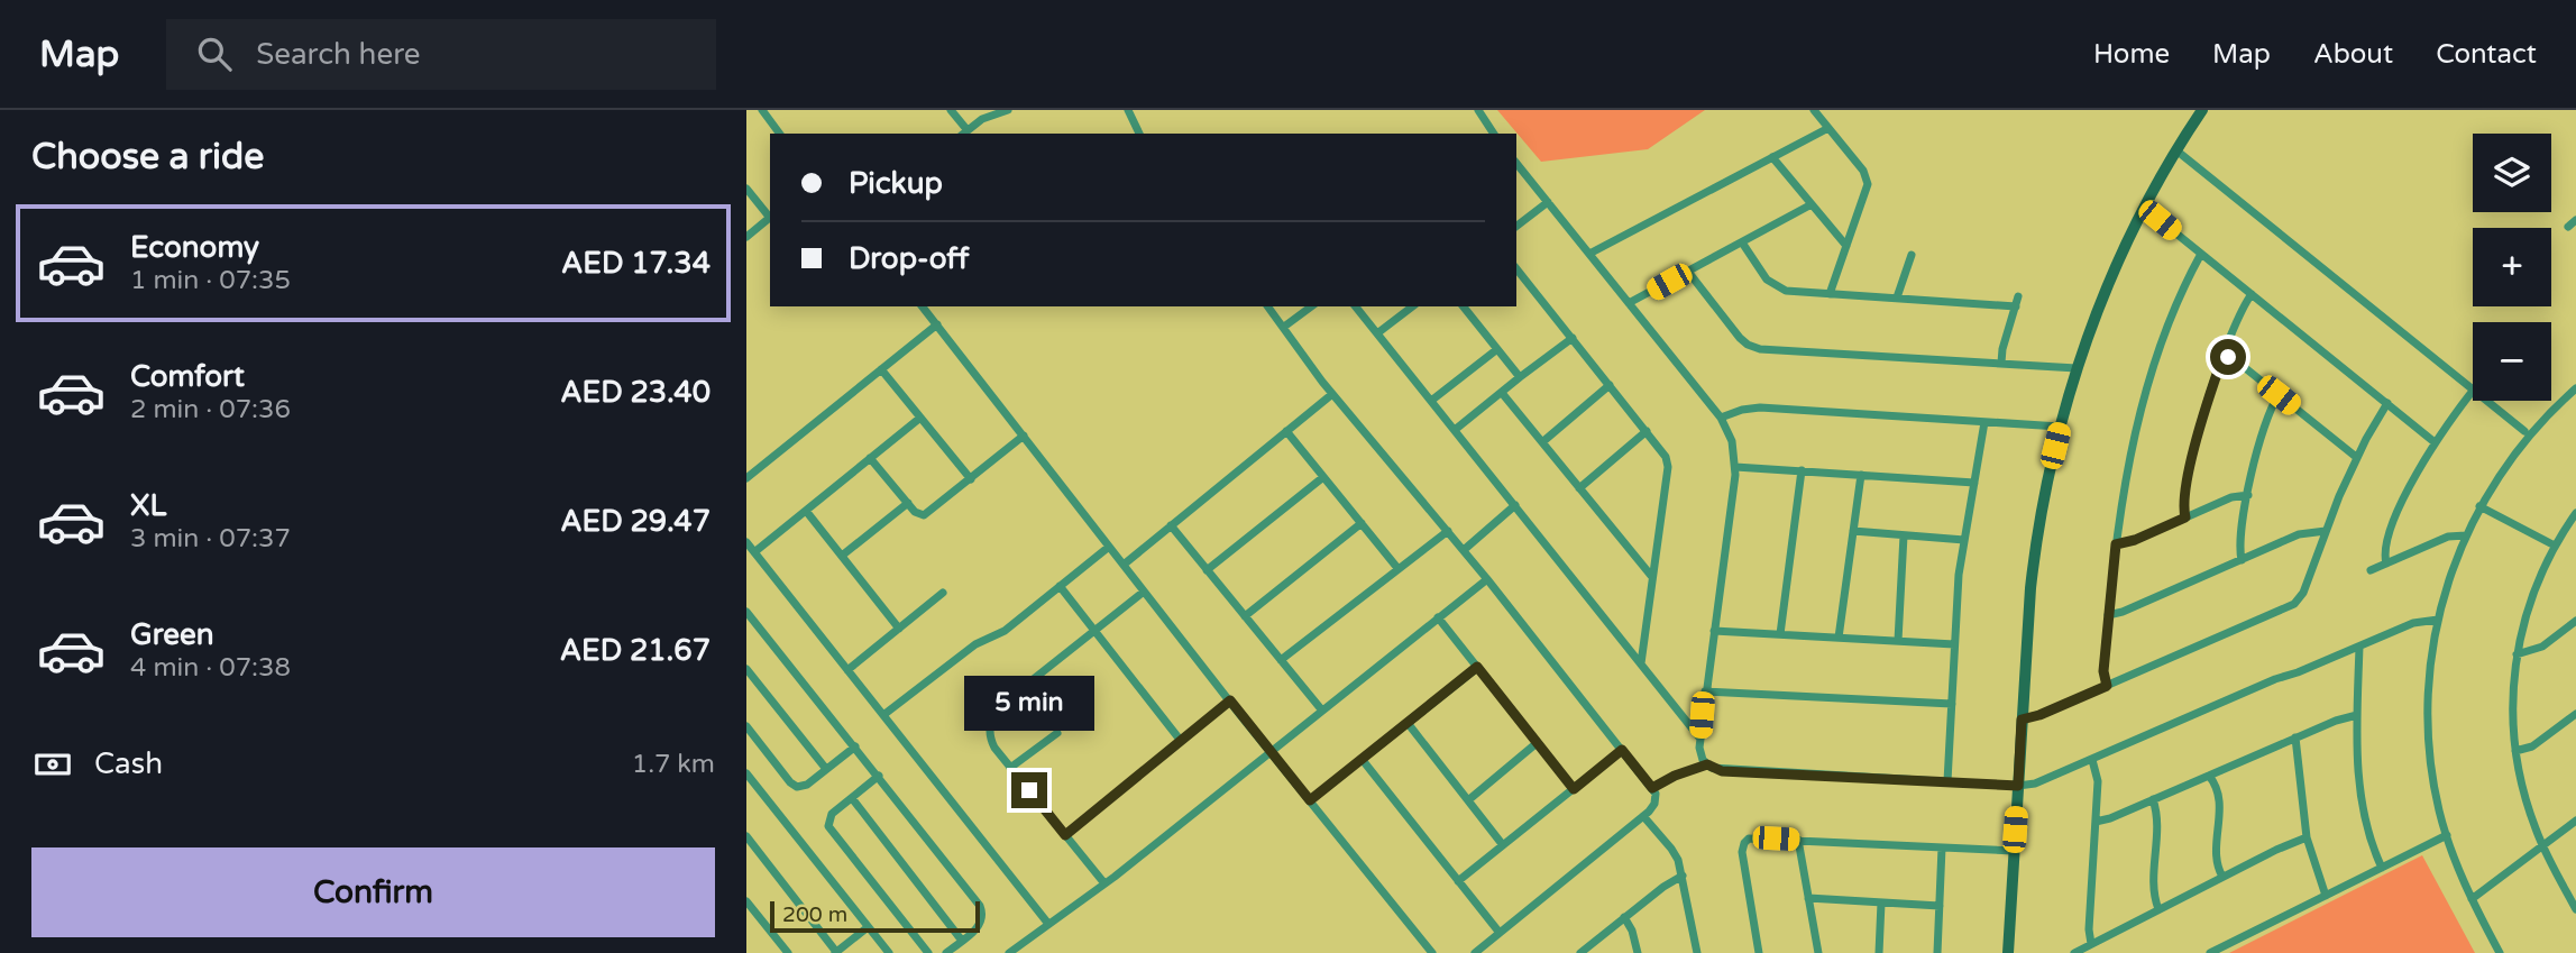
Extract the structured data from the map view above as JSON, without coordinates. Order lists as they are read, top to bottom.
{
  "scale_bar": "200 m",
  "page": {
    "header": "Map",
    "search": "Search here",
    "nav": [
      "Home",
      "Map",
      "About",
      "Contact"
    ],
    "heading": "Choose a ride",
    "map_buttons": ["+", "−"],
    "banner": ["Pickup", "Drop-off"],
    "list": [
      {
        "name": "Economy",
        "note": "1 min · 07:35",
        "value": "AED 17.34"
      },
      {
        "name": "Comfort",
        "note": "2 min · 07:36",
        "value": "AED 23.40"
      },
      {
        "name": "XL",
        "note": "3 min · 07:37",
        "value": "AED 29.47"
      },
      {
        "name": "Green",
        "note": "4 min · 07:38",
        "value": "AED 21.67"
      }
    ],
    "bubble": "5 min",
    "pay": ["Cash", "1.7 km"],
    "buttons": "Confirm",
    "scale": "200 m"
  }
}
